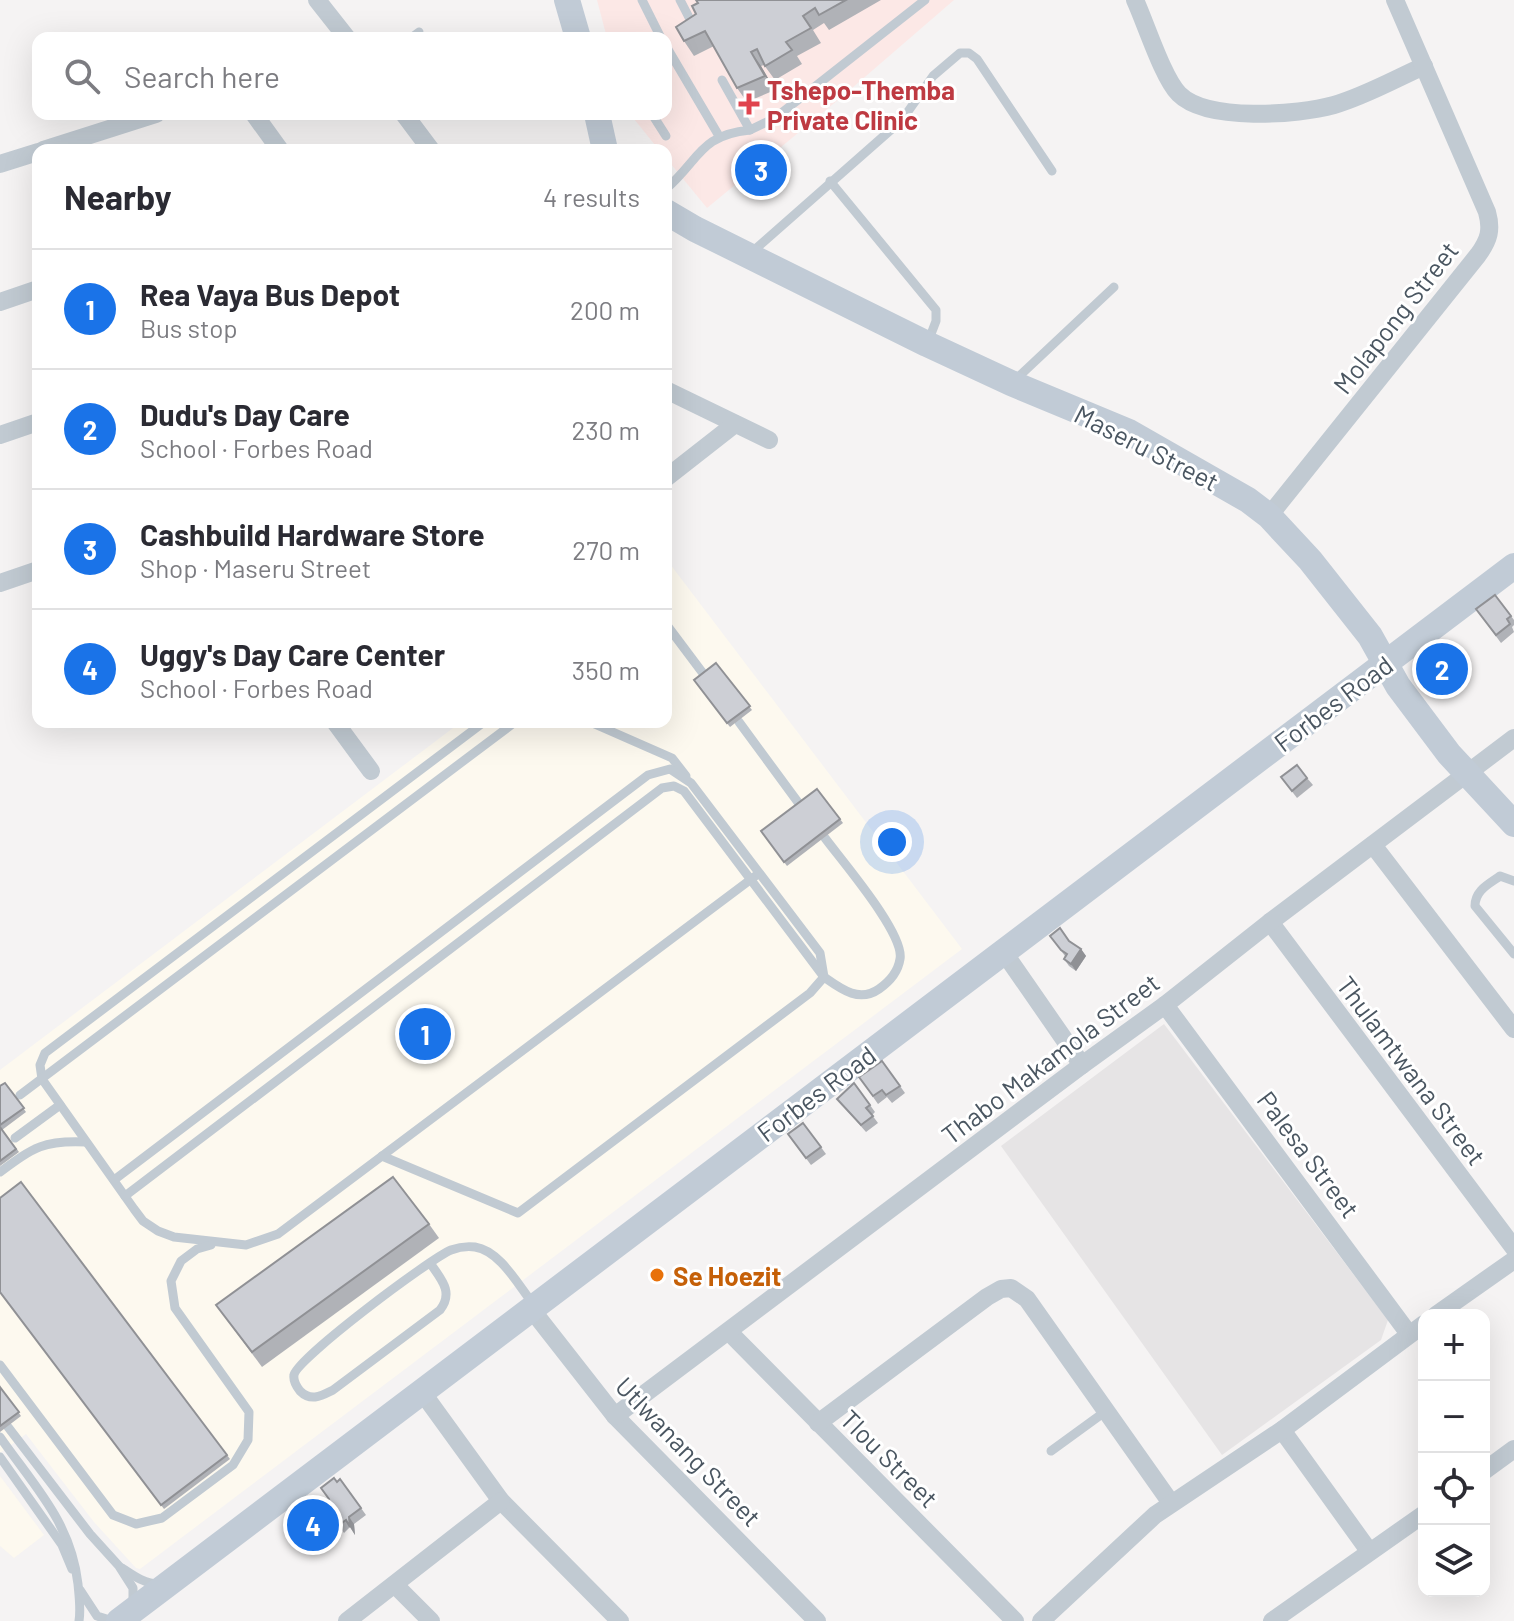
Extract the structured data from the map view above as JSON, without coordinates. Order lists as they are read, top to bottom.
{
  "streets": {
    "street": [
      "Molapong Street",
      "Maseru Street",
      "Forbes Road",
      "Thabo Makamola Street",
      "Thulamtwana Street",
      "Palesa Street",
      "Utlwanang Street",
      "Tlou Street"
    ]
  },
  "crossings": [
    ["Molapong Street", "Maseru Street"],
    ["Maseru Street", "Forbes Road"],
    ["Maseru Street", "Thabo Makamola Street"],
    ["Forbes Road", "Utlwanang Street"],
    ["Thabo Makamola Street", "Thulamtwana Street"],
    ["Thabo Makamola Street", "Palesa Street"],
    ["Thabo Makamola Street", "Utlwanang Street"],
    ["Thabo Makamola Street", "Tlou Street"]
  ],
  "places": {
    "health": ["Tshepo-Themba Private Clinic"],
    "other": ["Se Hoezit"]
  },
  "page": {
    "search": "Search here",
    "pins": [
      "3",
      "2",
      "1",
      "4"
    ],
    "heading": ["Nearby", "4 results"],
    "list": [
      {
        "mark": "1",
        "name": "Rea Vaya Bus Depot",
        "note": "Bus stop",
        "value": "200 m"
      },
      {
        "mark": "2",
        "name": "Dudu's Day Care",
        "note": "School · Forbes Road",
        "value": "230 m"
      },
      {
        "mark": "3",
        "name": "Cashbuild Hardware Store",
        "note": "Shop · Maseru Street",
        "value": "270 m"
      },
      {
        "mark": "4",
        "name": "Uggy's Day Care Center",
        "note": "School · Forbes Road",
        "value": "350 m"
      }
    ],
    "map_buttons": ["+", "−"]
  }
}
